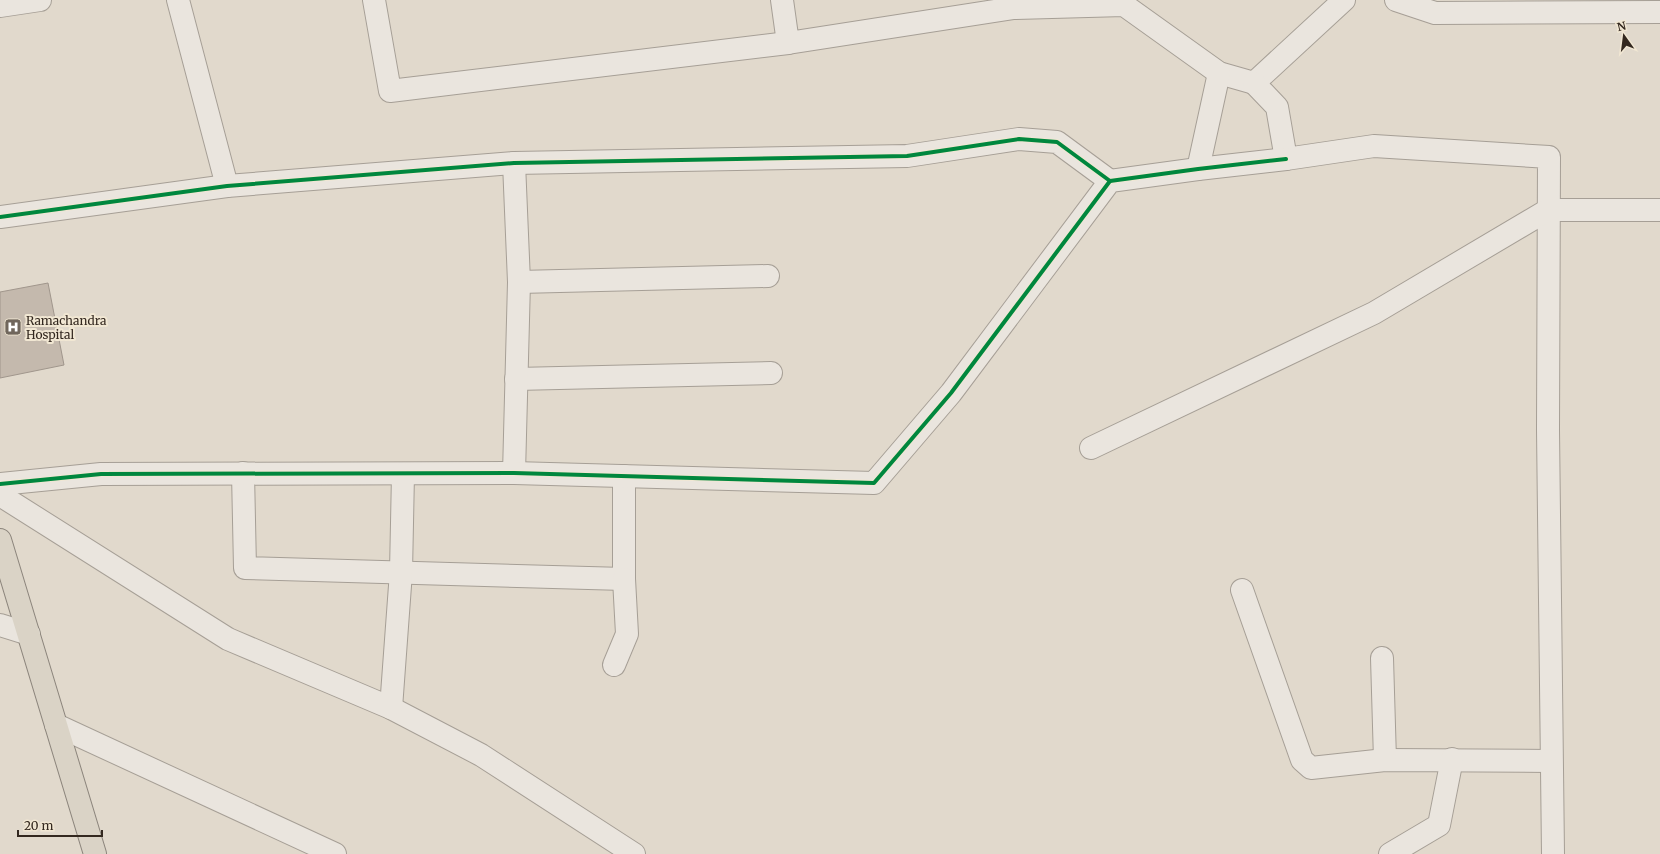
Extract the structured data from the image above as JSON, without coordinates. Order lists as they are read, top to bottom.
{
  "places": {
    "hospital": ["Ramachandra Hospital"]
  },
  "scale_bar": "20 m",
  "north": "top"
}
